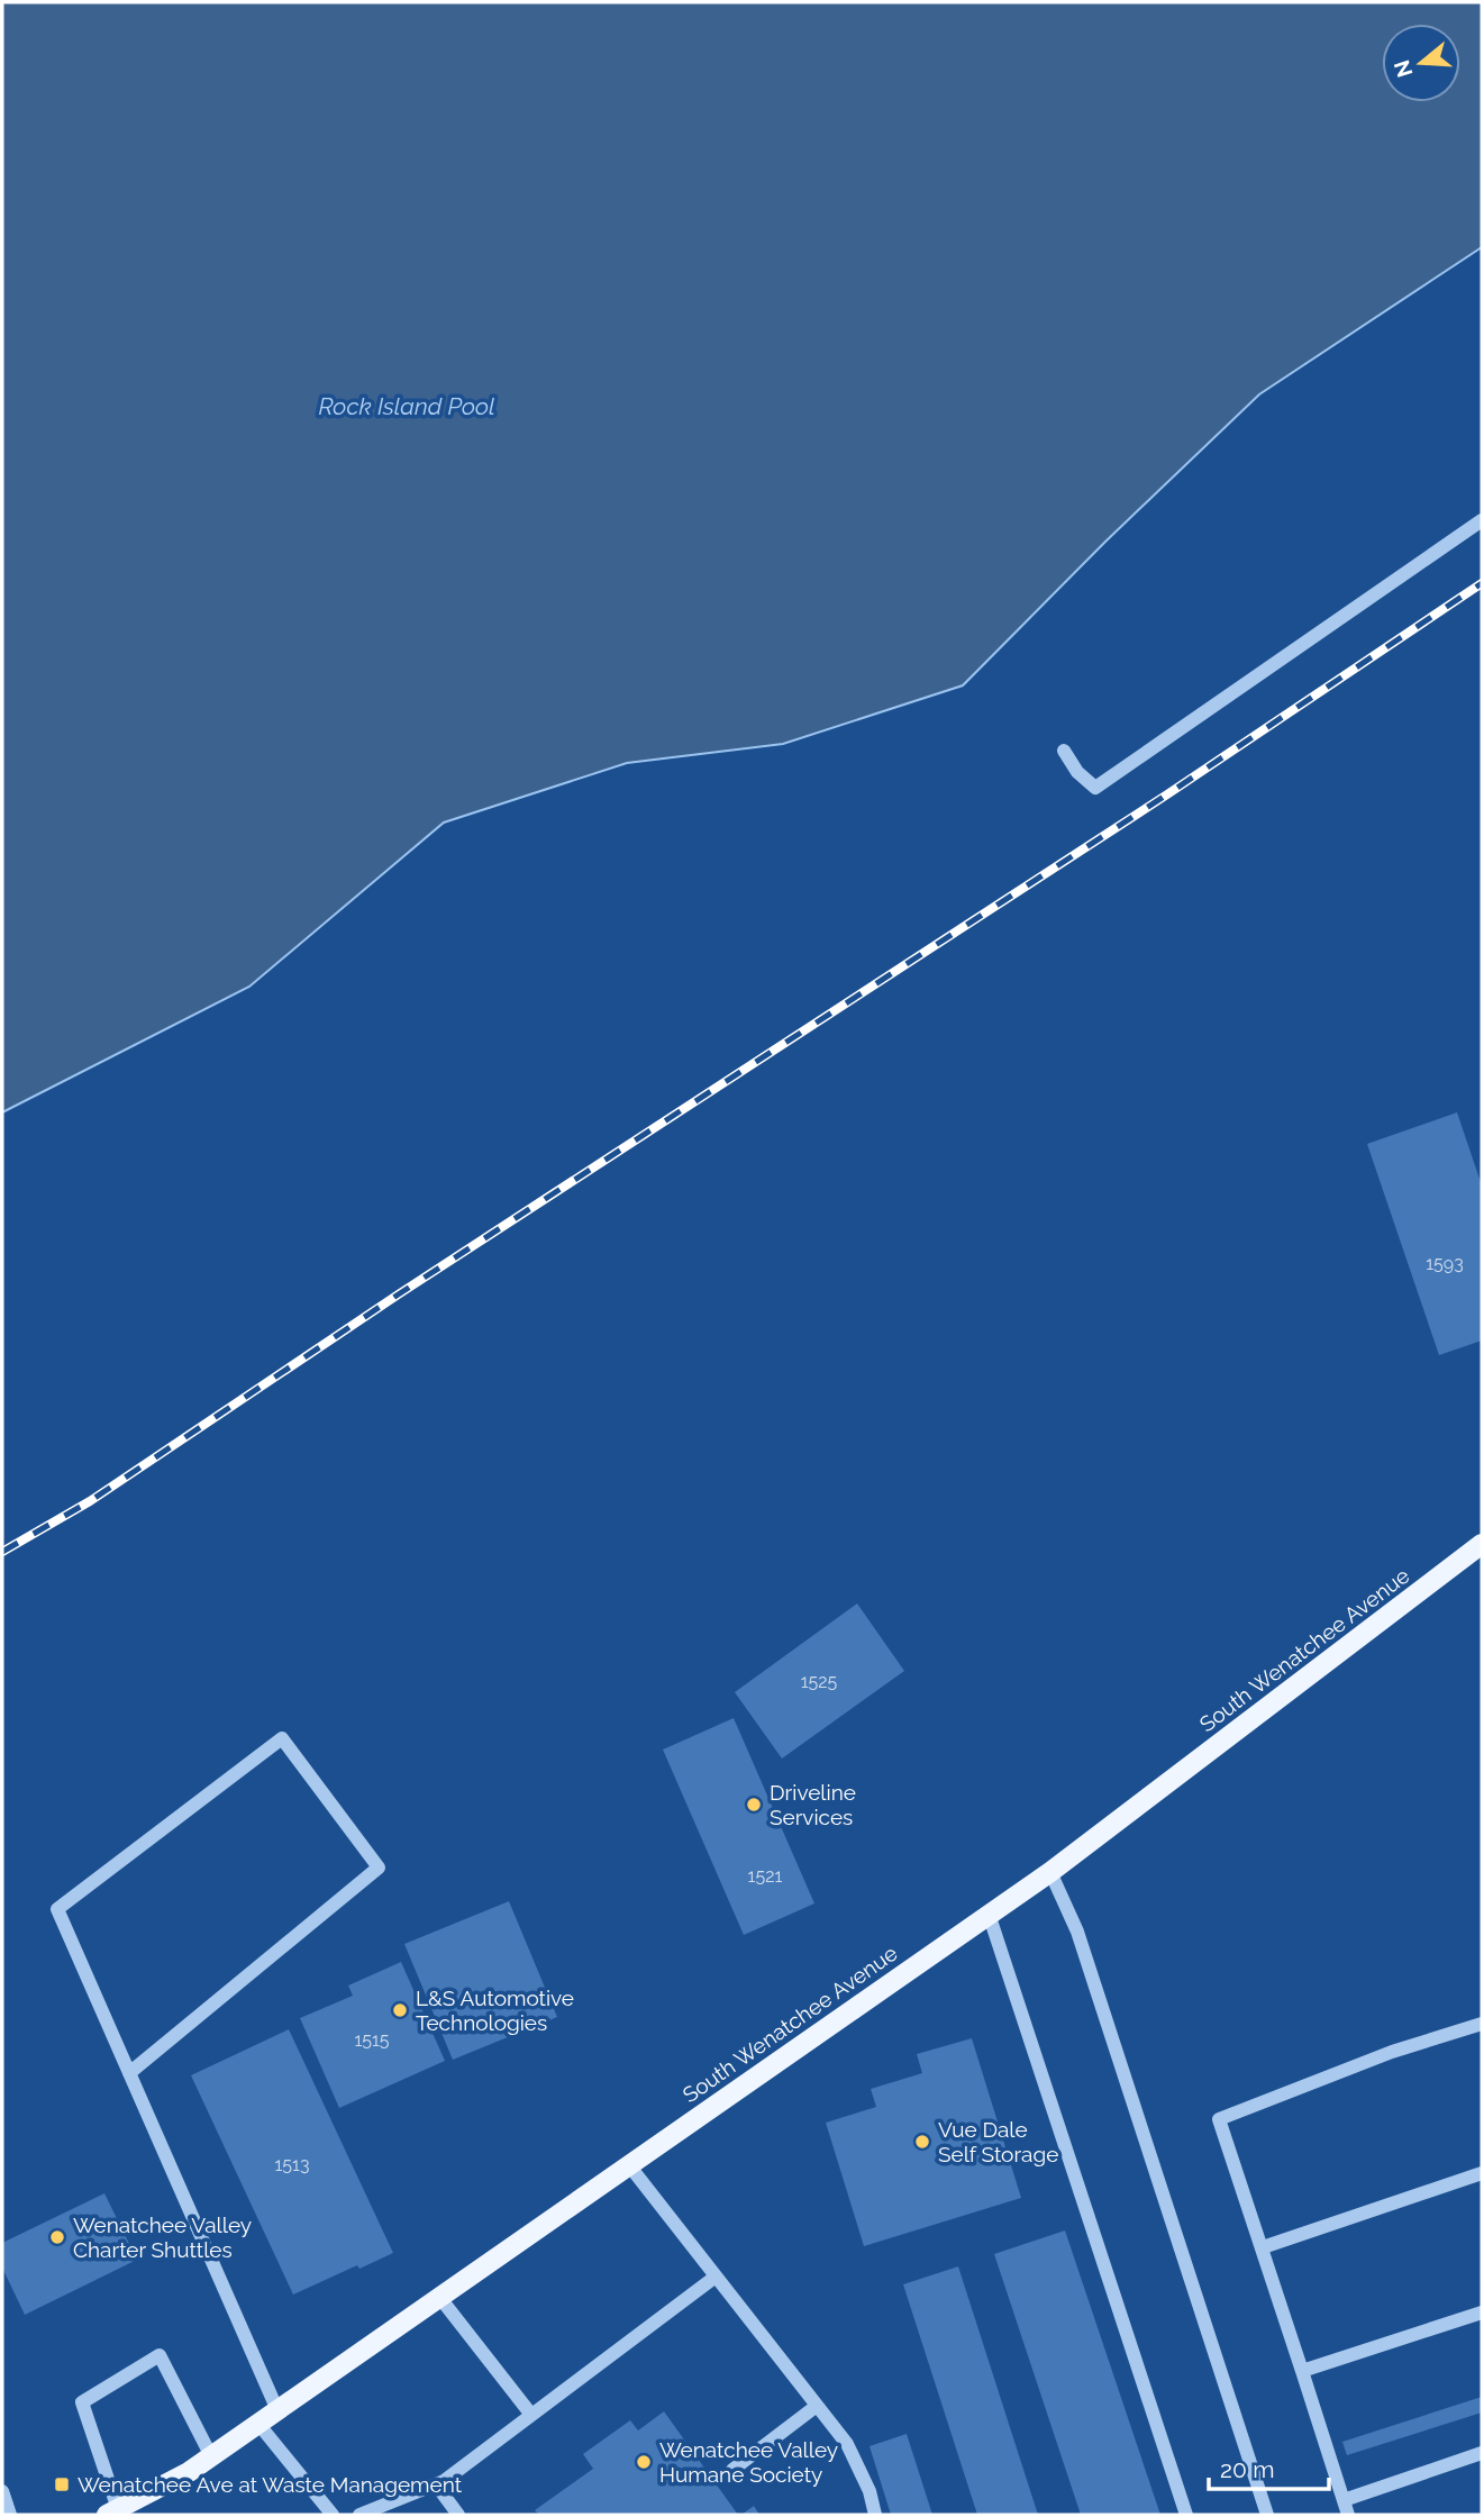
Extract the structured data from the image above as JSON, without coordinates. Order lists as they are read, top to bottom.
{
  "streets": {
    "main road": ["South Wenatchee Avenue"]
  },
  "water": ["Rock Island Pool"],
  "places": {
    "other": [
      "Driveline Services",
      "L&S Automotive Technologies",
      "Vue Dale Self Storage",
      "Wenatchee Valley Charter Shuttles",
      "Wenatchee Valley Humane Society"
    ],
    "transit": ["Wenatchee Ave at Waste Management"]
  },
  "house_numbers": [
    "1593",
    "1525",
    "1521",
    "1515",
    "1513"
  ],
  "scale_bar": "20 m",
  "north": "left"
}
